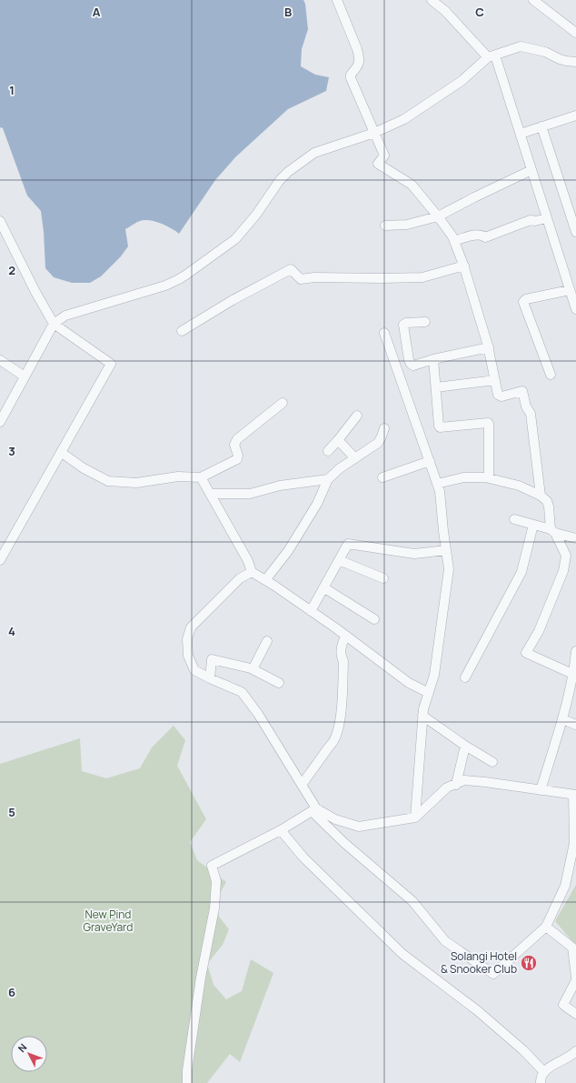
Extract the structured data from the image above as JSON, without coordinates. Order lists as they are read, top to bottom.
{
  "parks": ["New Pind GraveYard"],
  "places": {
    "restaurant": ["Solangi Hotel & Snooker Club"]
  },
  "north": "top left",
  "grid": {
    "columns": ["A", "B", "C"],
    "rows": [
      "1",
      "2",
      "3",
      "4",
      "5",
      "6"
    ]
  }
}
